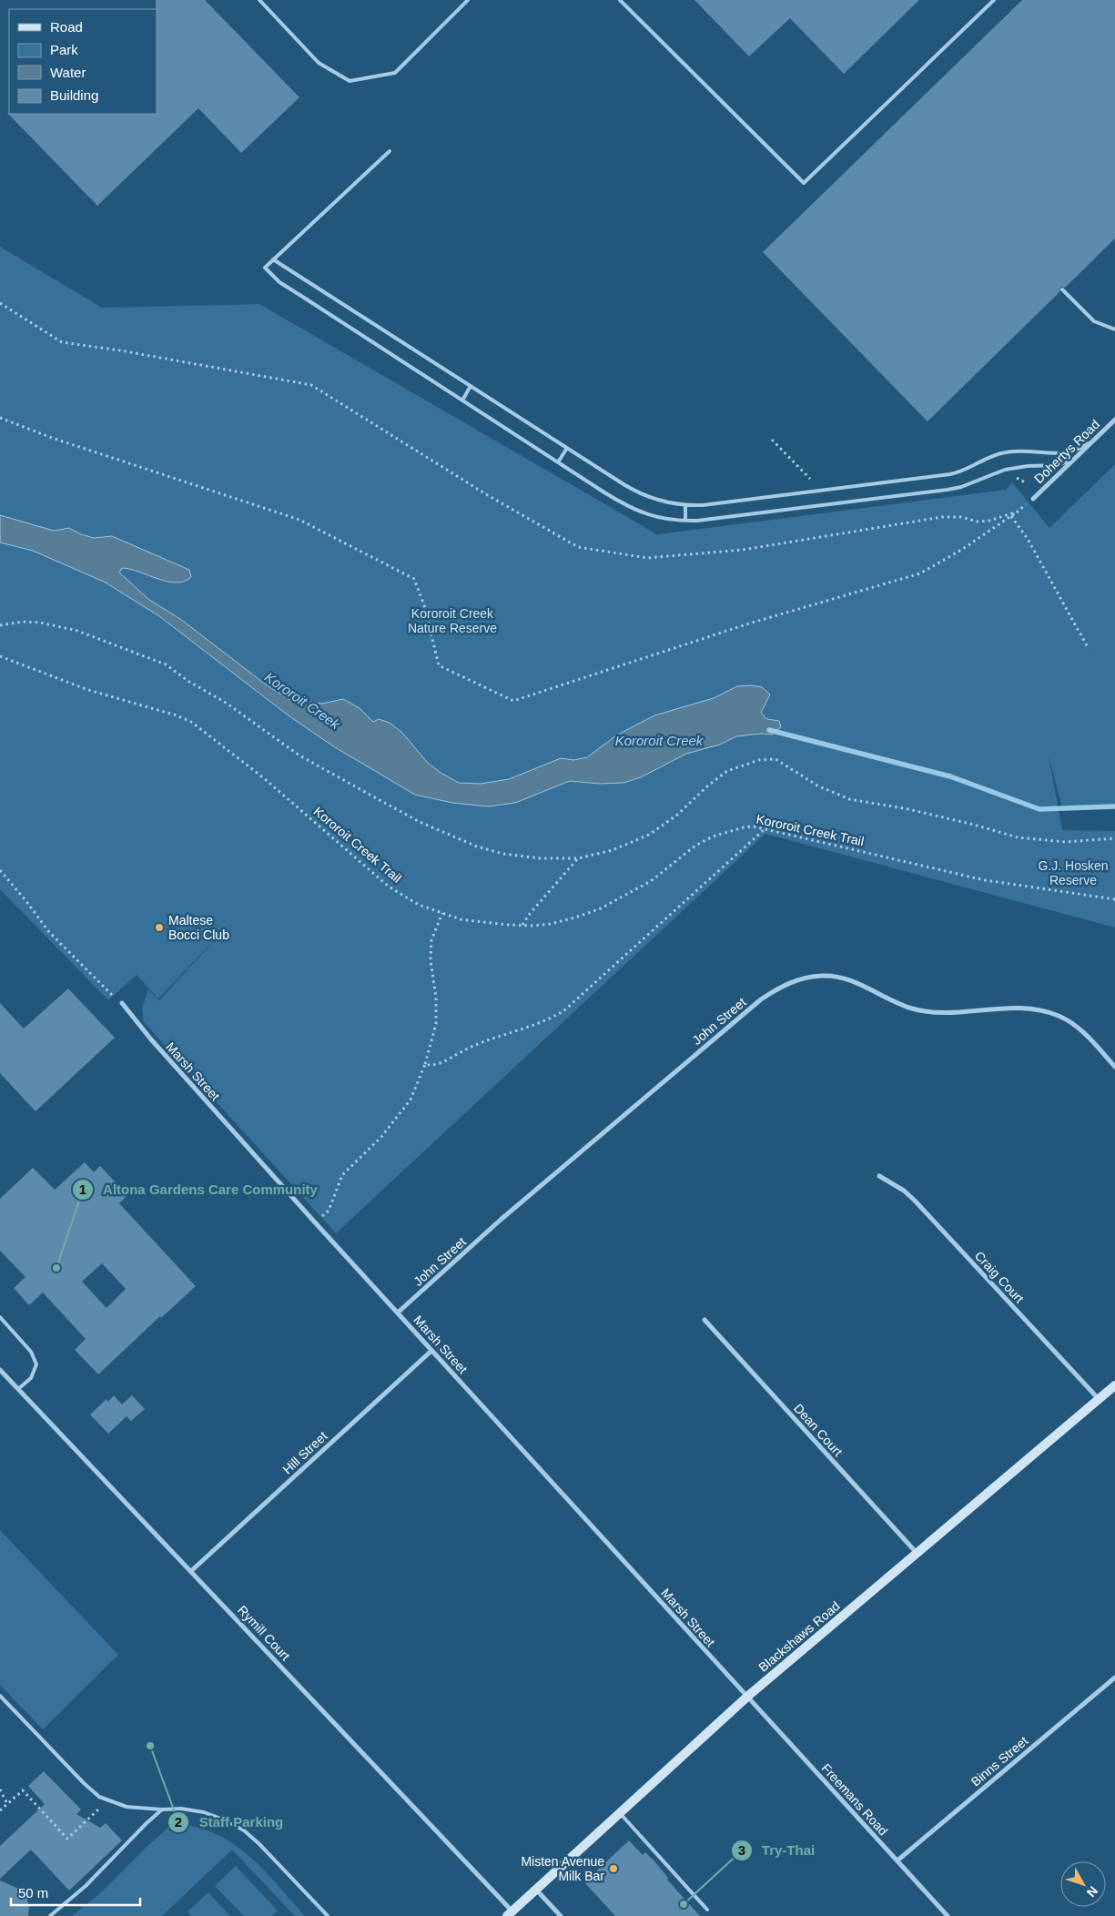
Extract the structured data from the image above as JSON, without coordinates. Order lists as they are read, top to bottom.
{
  "streets": {
    "main road": ["Blackshaws Road"],
    "street": [
      "Dohertys Road",
      "John Street",
      "Marsh Street",
      "Craig Court",
      "Dean Court",
      "Hill Street",
      "Rymill Court",
      "Binns Street",
      "Freemans Road"
    ],
    "path": ["Kororoit Creek Trail"]
  },
  "crossings": [
    ["John Street", "Marsh Street"],
    ["Marsh Street", "Hill Street"],
    ["Marsh Street", "Blackshaws Road"],
    ["Marsh Street", "Freemans Road"],
    ["Craig Court", "Blackshaws Road"],
    ["Dean Court", "Blackshaws Road"],
    ["Hill Street", "Rymill Court"],
    ["Rymill Court", "Blackshaws Road"],
    ["Blackshaws Road", "Freemans Road"],
    ["Binns Street", "Freemans Road"]
  ],
  "water": ["Kororoit Creek"],
  "parks": ["Kororoit Creek Nature Reserve", "G.J. Hosken Reserve"],
  "places": [
    "Maltese Bocci Club",
    "Altona Gardens Care Community",
    "Staff Parking",
    "Misten Avenue Milk Bar",
    "Try-Thai"
  ],
  "legend": [
    "Road",
    "Park",
    "Water",
    "Building"
  ],
  "scale_bar": "50 m",
  "north": "bottom right"
}
